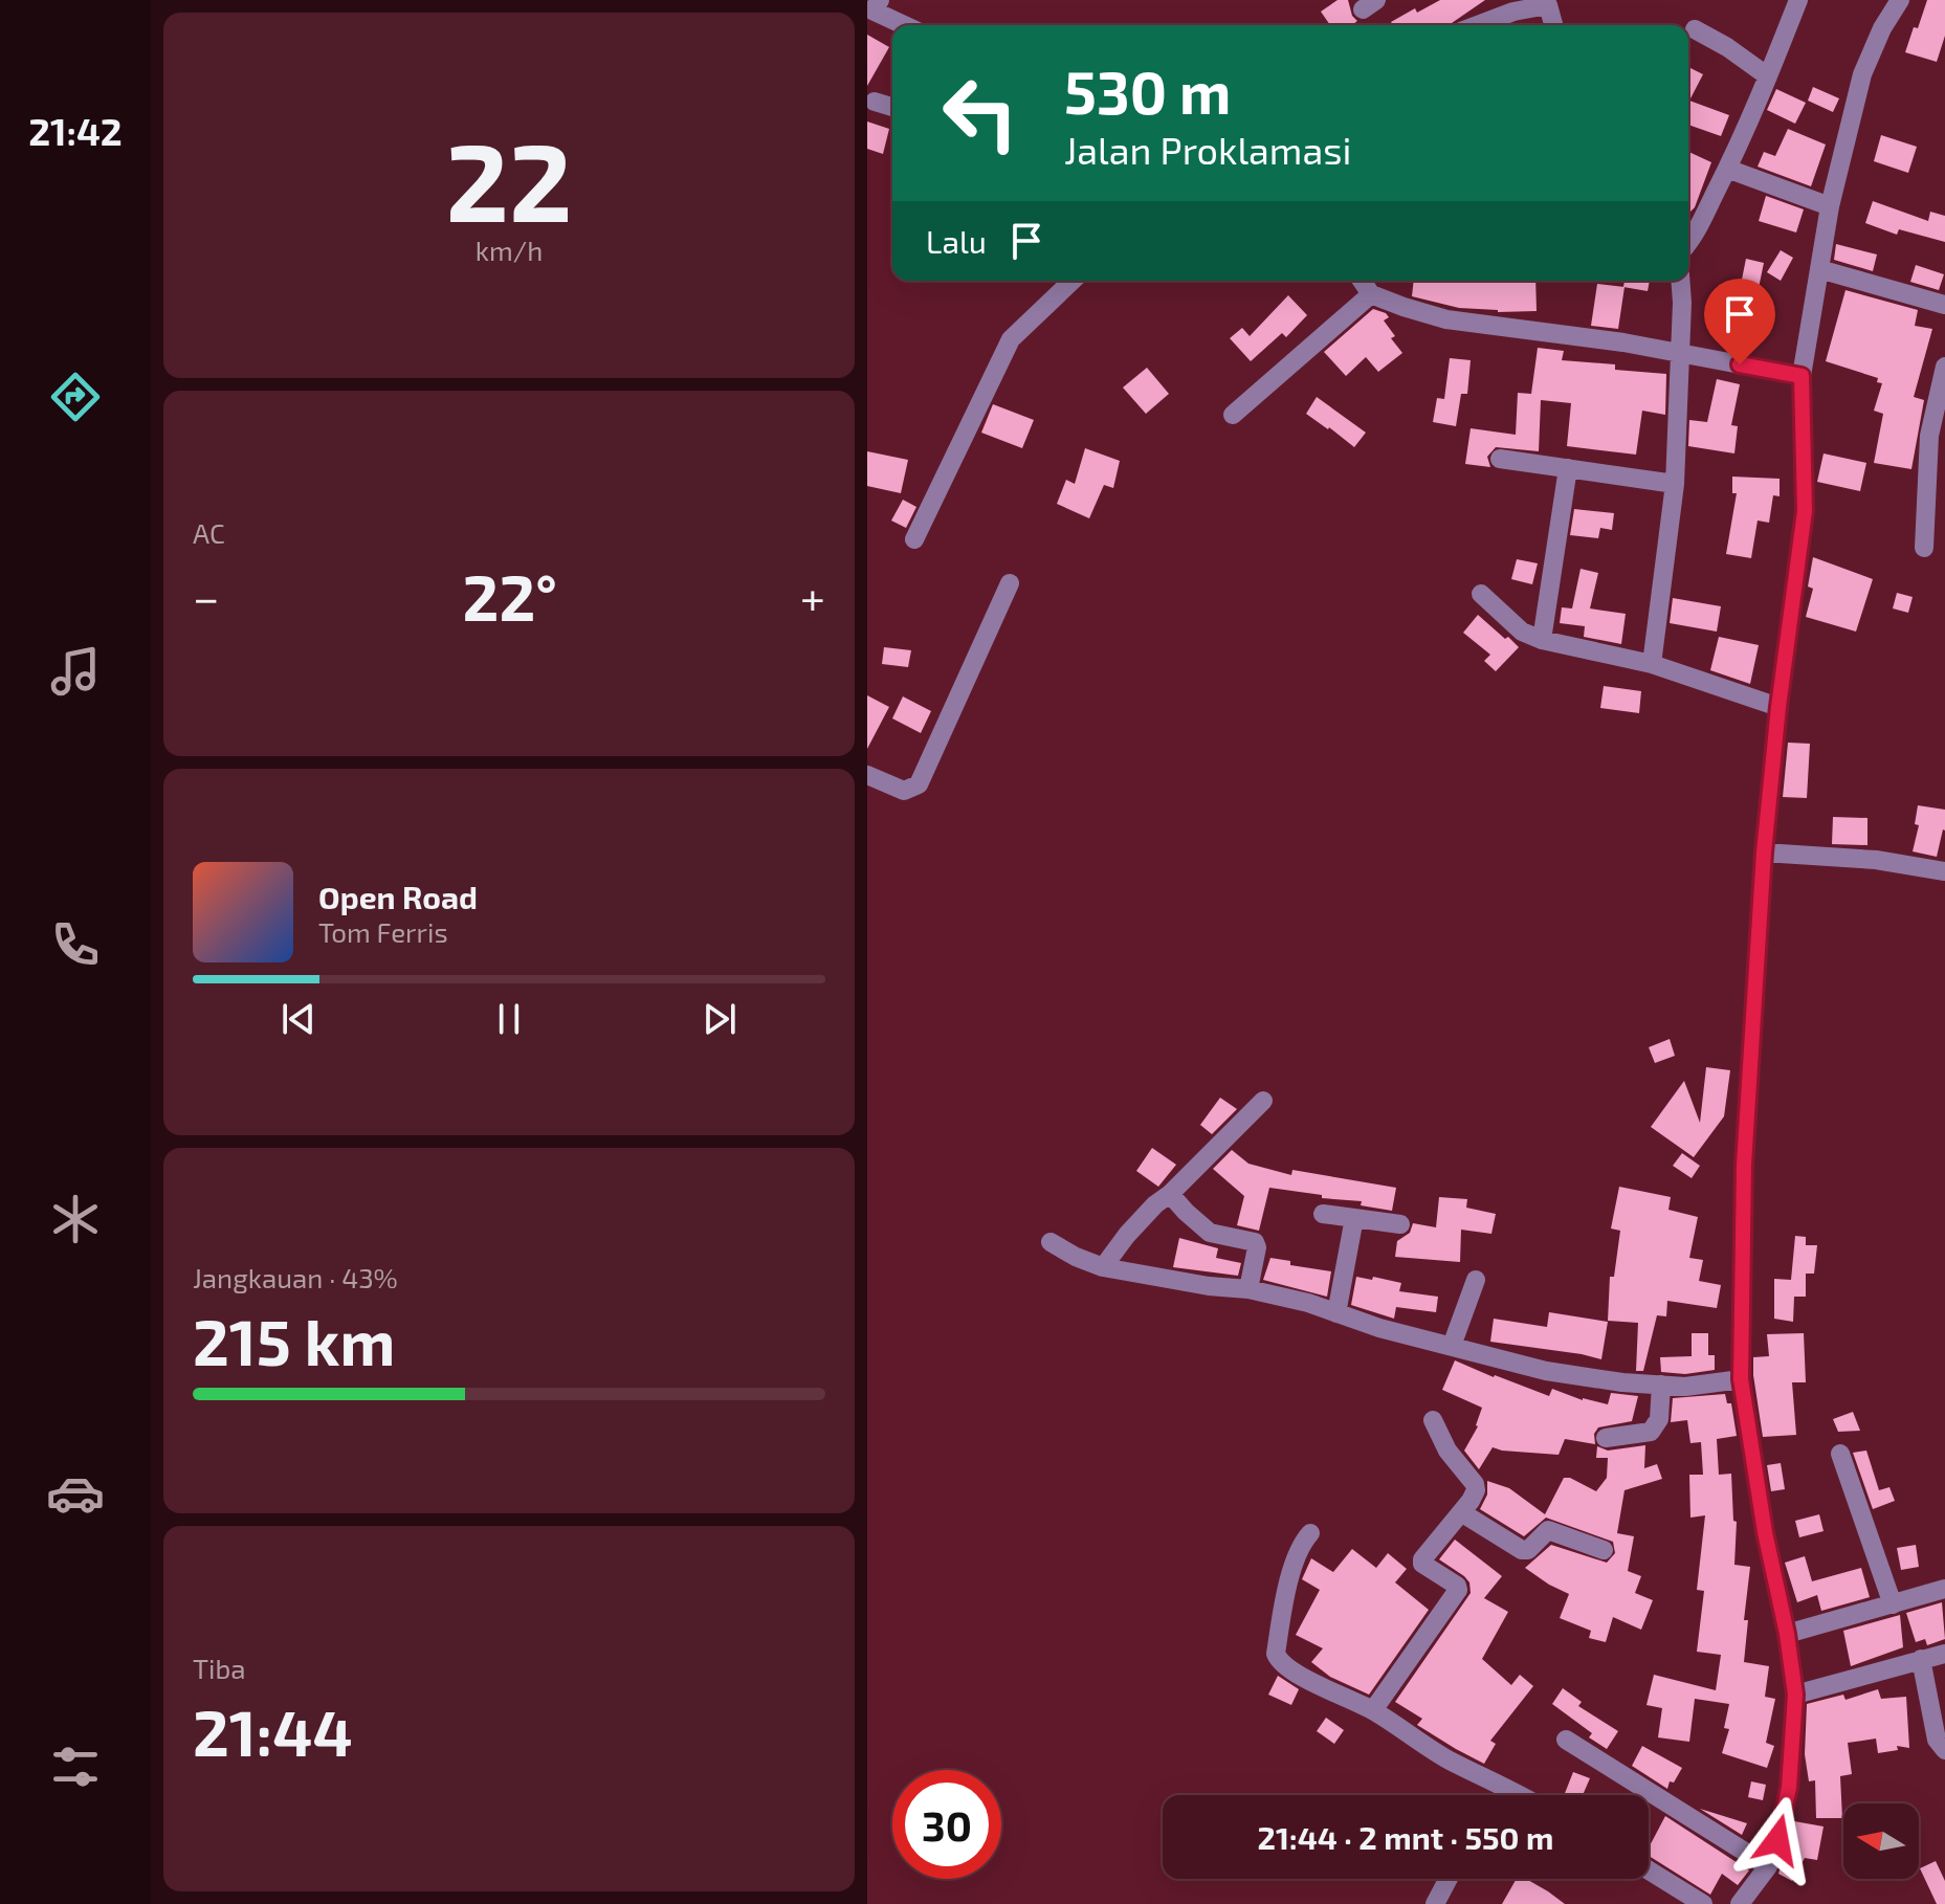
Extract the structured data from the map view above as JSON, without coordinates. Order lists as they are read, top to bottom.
{
  "north": "left",
  "page": {
    "tabs": "21:42",
    "tile": [
      ["22", "km/h"],
      "AC",
      ["Jangkauan · 43%", "215 km"],
      ["Tiba", "21:44"]
    ],
    "turn": ["530 m", "Jalan Proklamasi"],
    "then": "Lalu",
    "heat": ["−", "22°", "+"],
    "song": ["Open Road", "Tom Ferris"],
    "limit": "30",
    "trip": "21:44 · 2 mnt · 550 m"
  }
}
